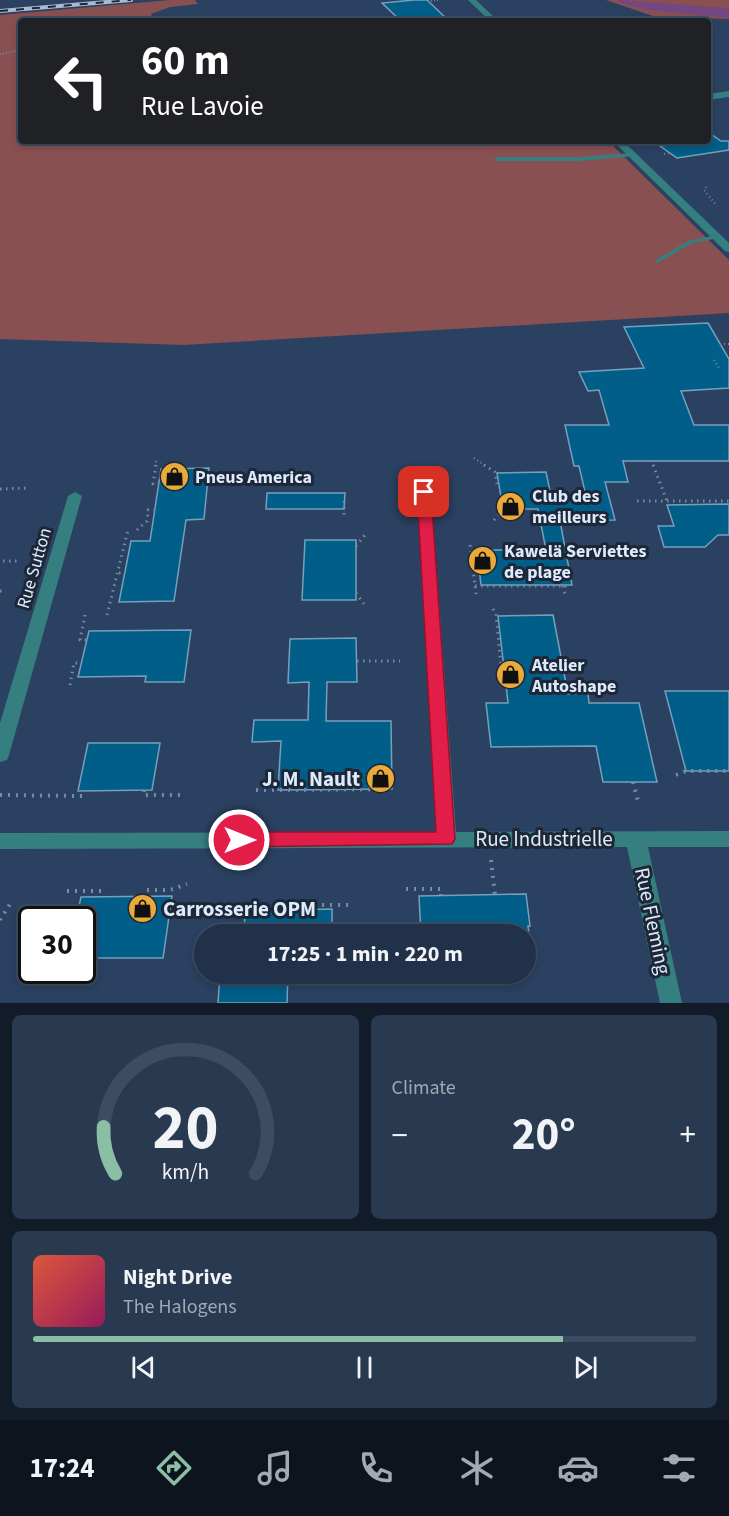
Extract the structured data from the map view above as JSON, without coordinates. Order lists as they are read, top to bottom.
{
  "streets": {
    "street": ["Rue Sutton", "Rue Industrielle", "Rue Fleming"]
  },
  "crossings": [
    ["Rue Industrielle", "Rue Fleming"]
  ],
  "places": {
    "shop": [
      "Pneus America",
      "Club des meilleurs",
      "Kawelä Serviettes de plage",
      "Atelier Autoshape",
      "J. M. Nault",
      "Carrosserie OPM"
    ]
  },
  "page": {
    "turn": ["60 m", "Rue Lavoie"],
    "limit": "30",
    "trip": "17:25 · 1 min · 220 m",
    "tile": "Climate",
    "heat": ["−", "20°", "+"],
    "song": ["Night Drive", "The Halogens"],
    "tabs": "17:24",
    "gauge": ["20", "km/h"]
  }
}
